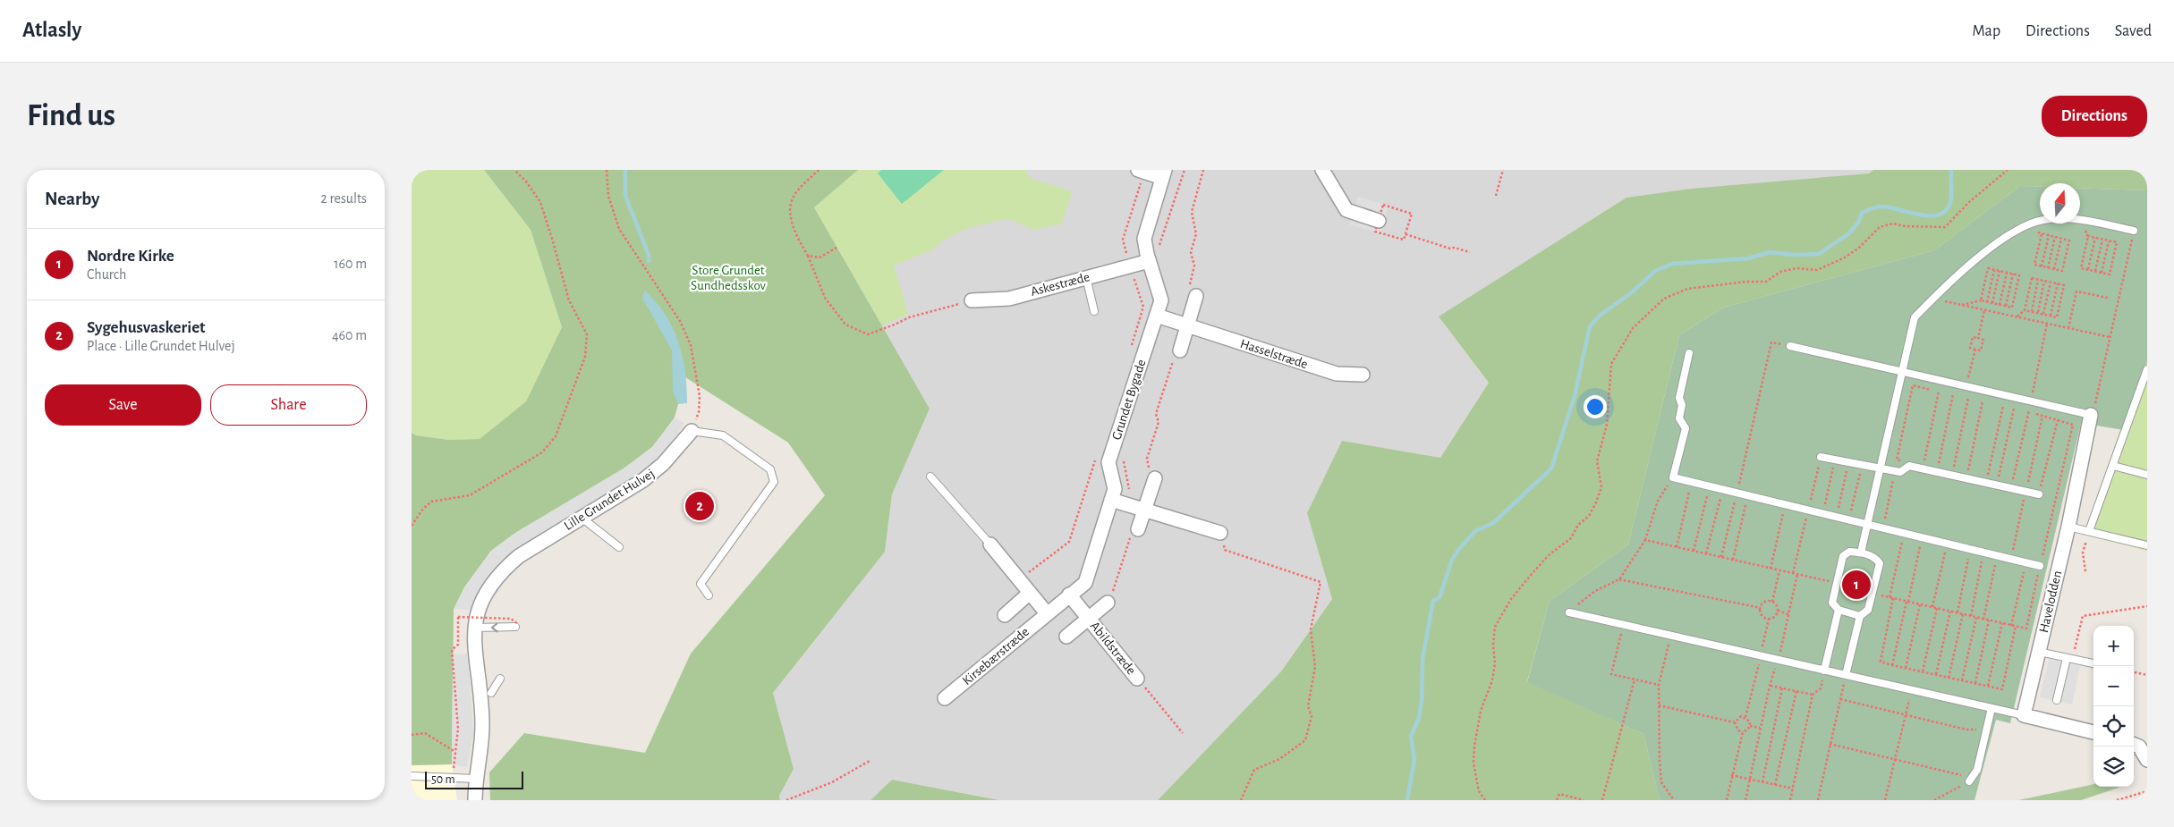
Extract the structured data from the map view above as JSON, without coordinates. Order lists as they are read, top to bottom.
{
  "streets": {
    "street": [
      "Askestræde",
      "Hasselstræde",
      "Grundet Bygade",
      "Lille Grundet Hulvej",
      "Havelodden",
      "Abildstræde",
      "Kirsebærstræde"
    ]
  },
  "crossings": [
    ["Askestræde", "Grundet Bygade"],
    ["Hasselstræde", "Grundet Bygade"],
    ["Grundet Bygade", "Abildstræde"],
    ["Grundet Bygade", "Kirsebærstræde"]
  ],
  "parks": ["Store Grundet Sundhedsskov"],
  "scale_bar": "50 m",
  "north": "top",
  "page": {
    "header": "Atlasly",
    "nav": ["Map", "Directions", "Saved"],
    "buttons": [
      "Directions",
      ["Save", "Share"]
    ],
    "title": "Find us",
    "heading": ["Nearby", "2 results"],
    "list": [
      {
        "mark": "1",
        "name": "Nordre Kirke",
        "note": "Church",
        "value": "160 m"
      },
      {
        "mark": "2",
        "name": "Sygehusvaskeriet",
        "note": "Place · Lille Grundet Hulvej",
        "value": "460 m"
      }
    ],
    "pins": ["2", "1"],
    "map_buttons": ["+", "−"],
    "scale": "50 m"
  }
}
